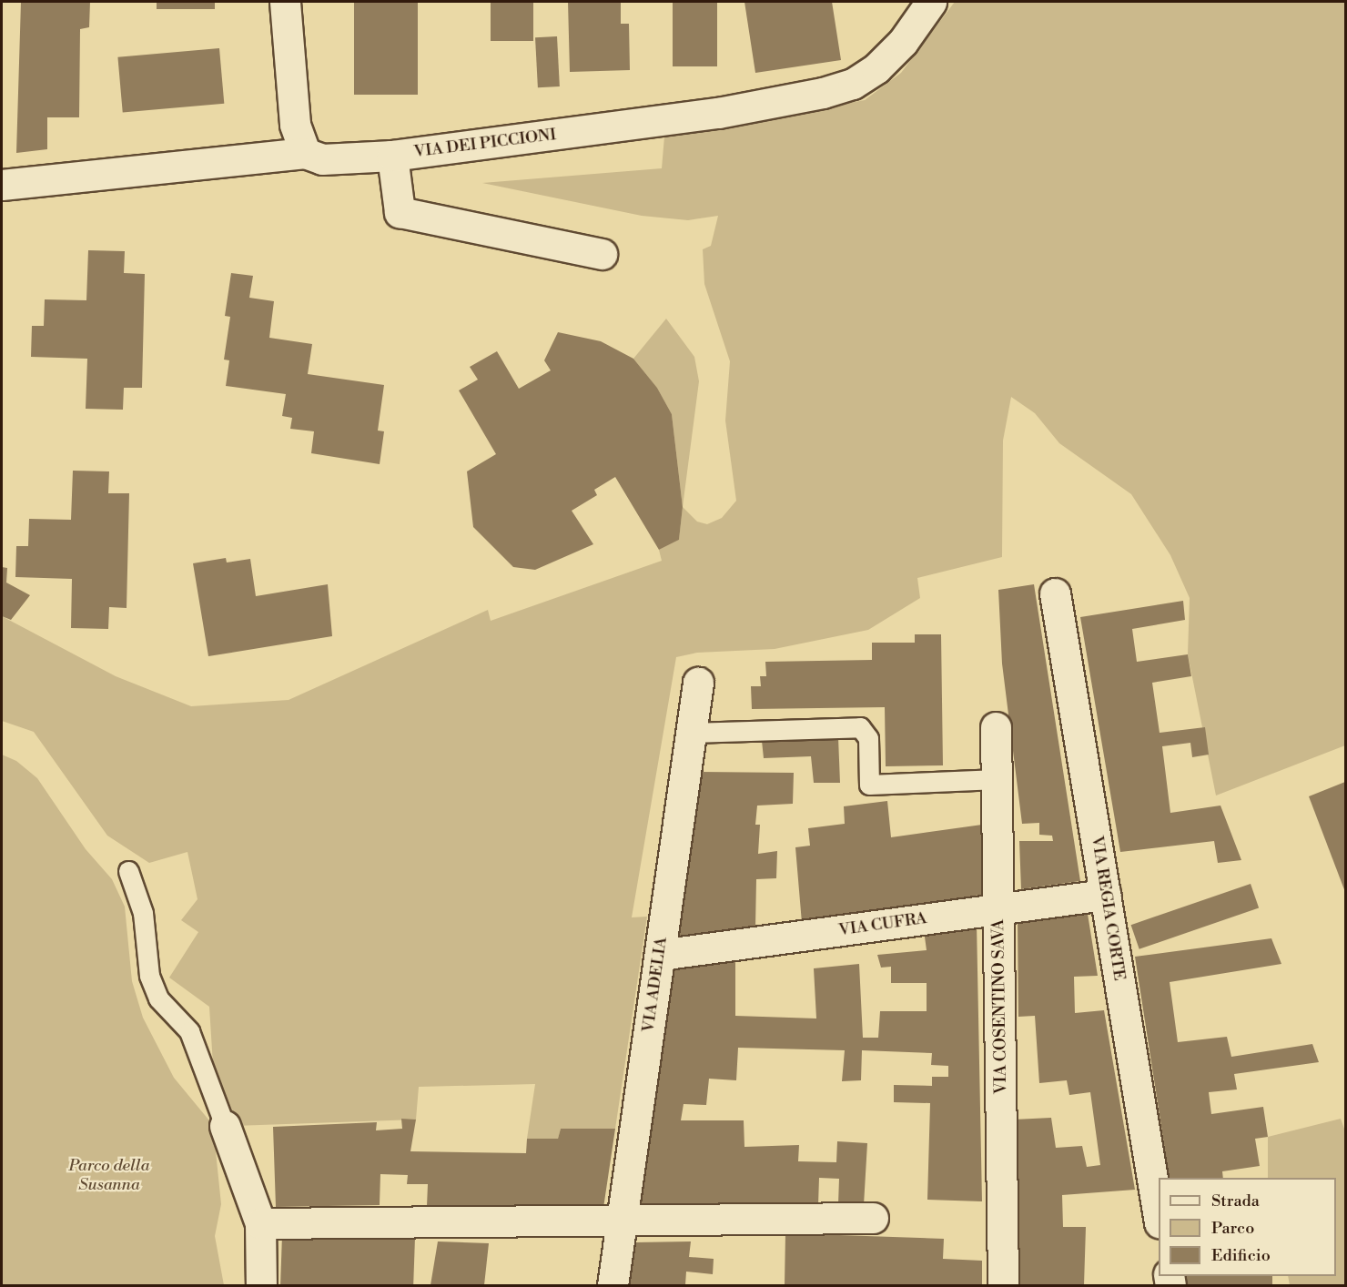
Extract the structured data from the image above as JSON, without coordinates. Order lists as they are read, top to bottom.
{
  "streets": {
    "street": [
      "VIA DEI PICCIONI",
      "VIA REGIA CORTE",
      "VIA CUFRA",
      "VIA ADELIA",
      "VIA COSENTINO SAVA"
    ]
  },
  "crossings": [
    ["VIA REGIA CORTE", "VIA CUFRA"],
    ["VIA CUFRA", "VIA ADELIA"],
    ["VIA CUFRA", "VIA COSENTINO SAVA"]
  ],
  "parks": ["Parco della Susanna"],
  "legend": ["Strada", "Parco", "Edificio"]
}
